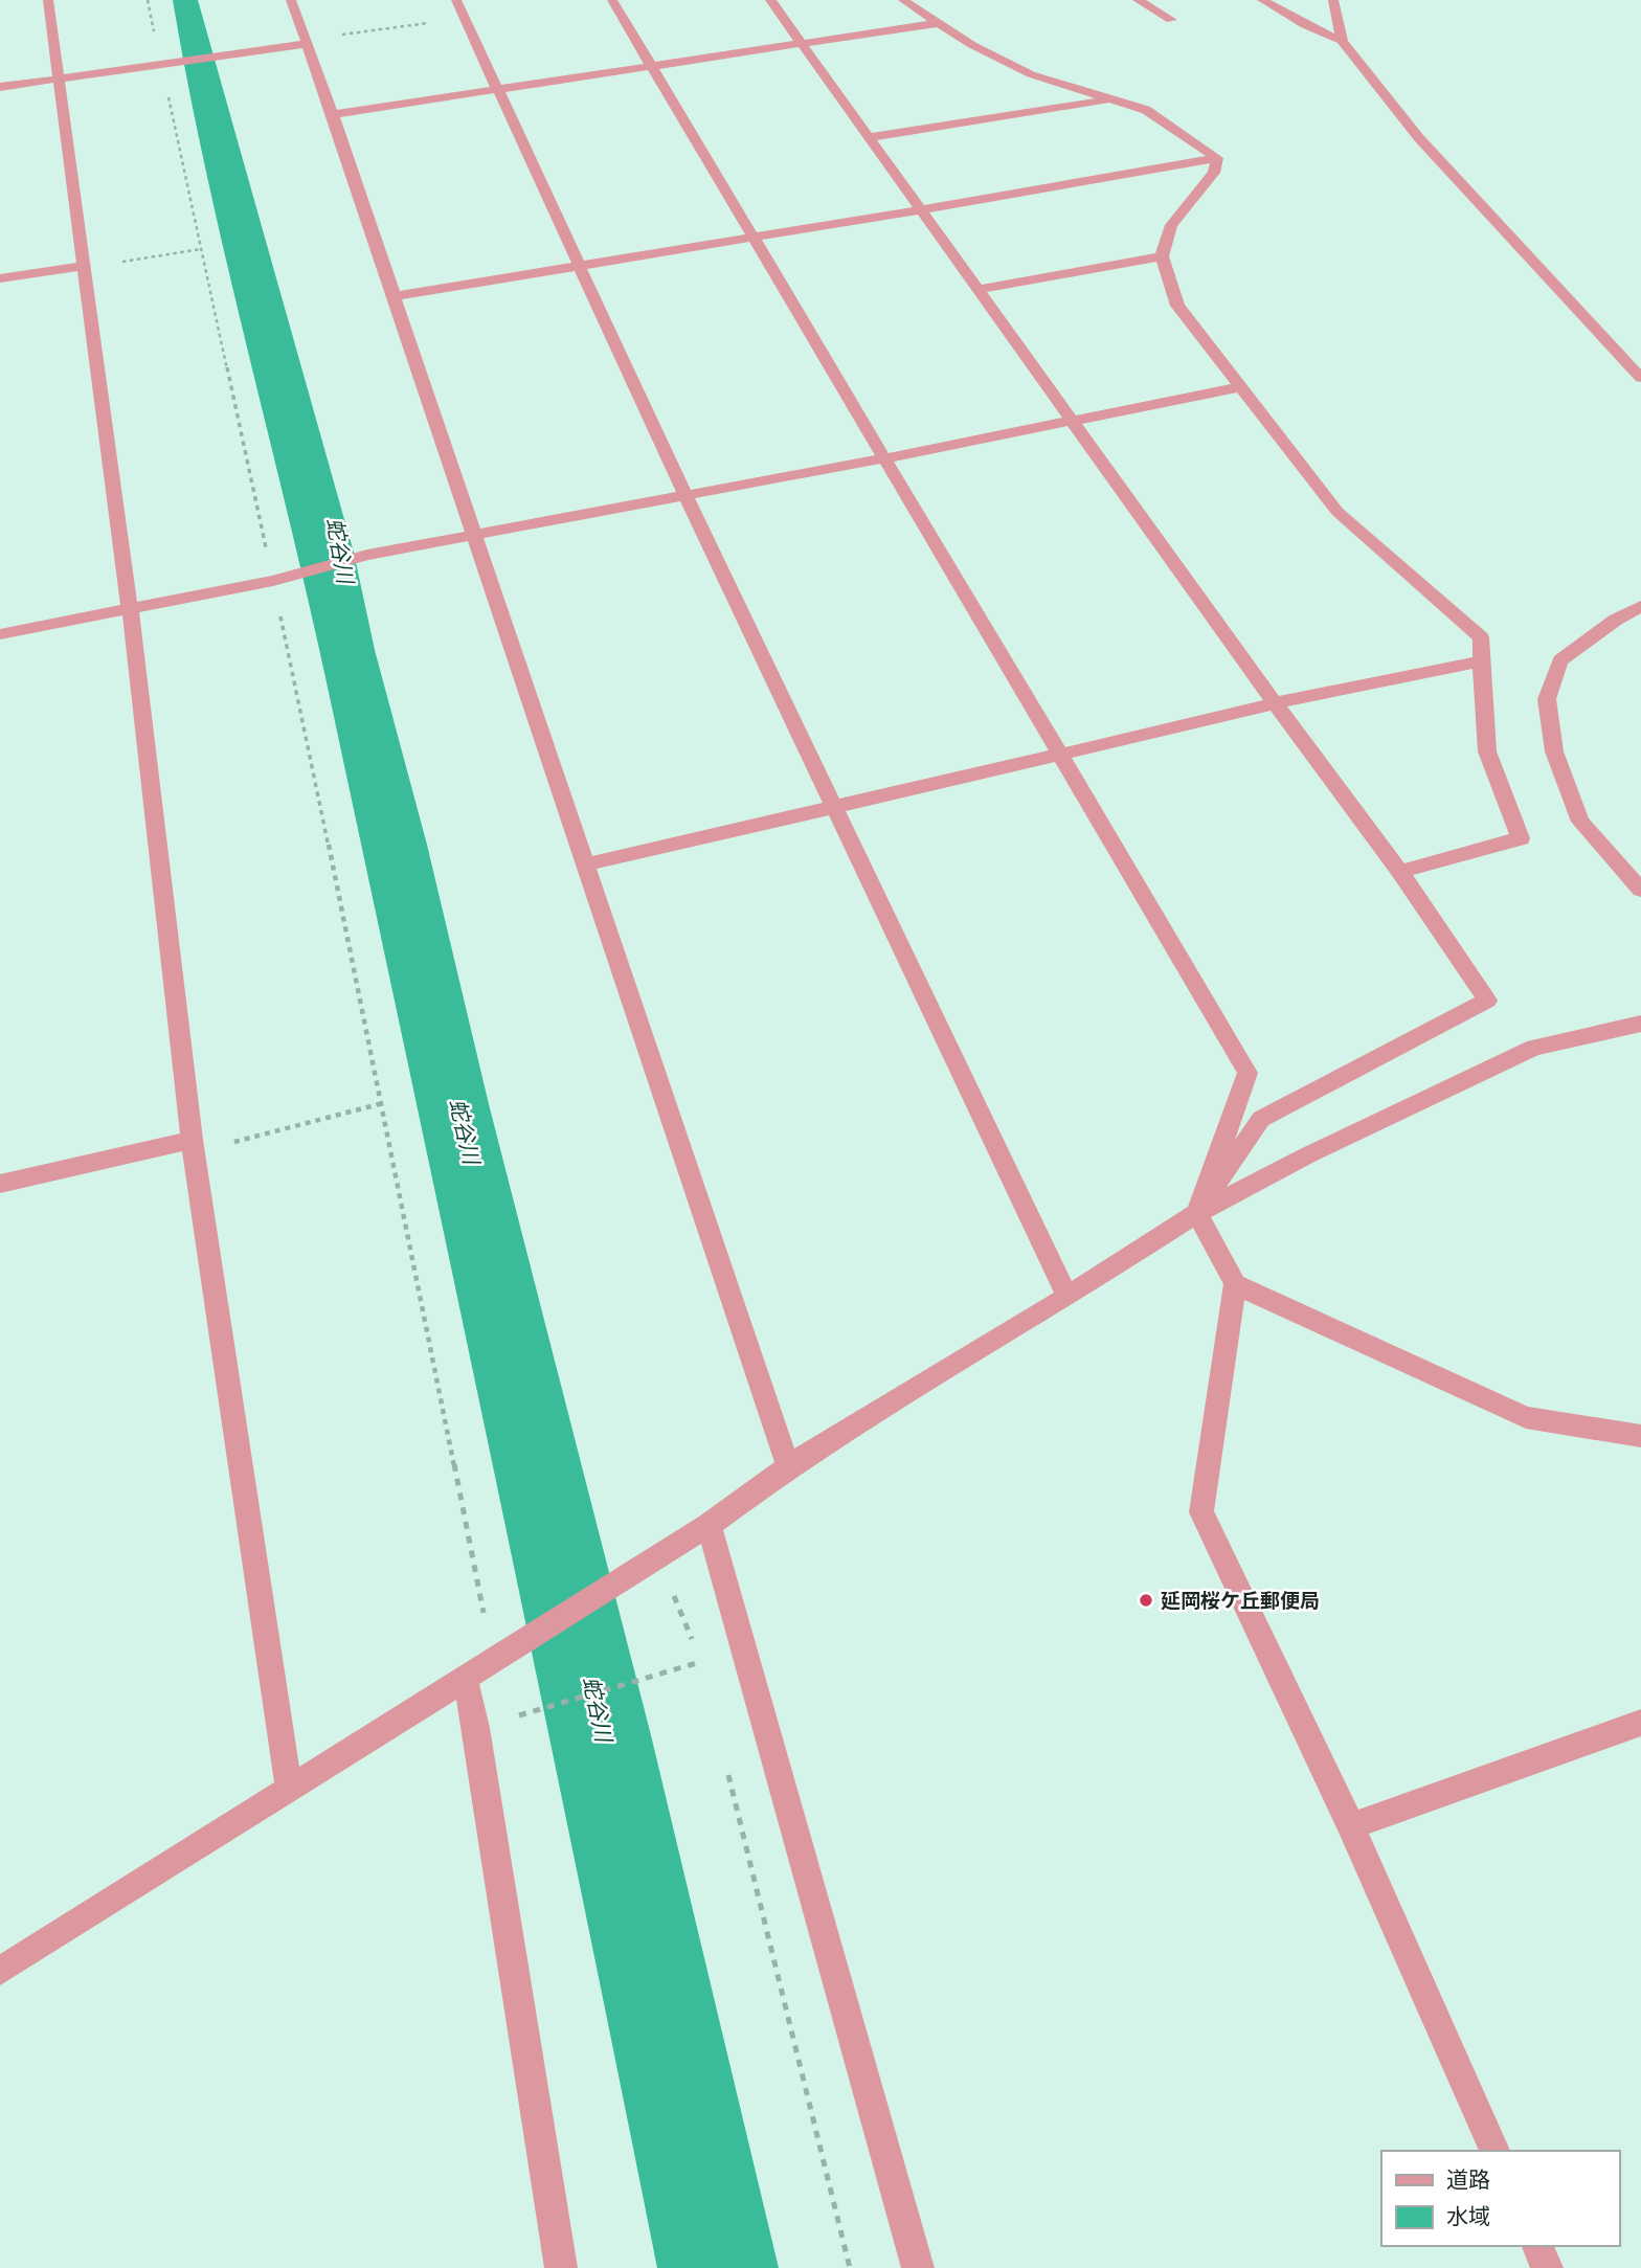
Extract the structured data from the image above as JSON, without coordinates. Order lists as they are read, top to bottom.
{
  "water": ["蛇谷川"],
  "places": ["延岡桜ケ丘郵便局"],
  "legend": ["道路", "水域"]
}
